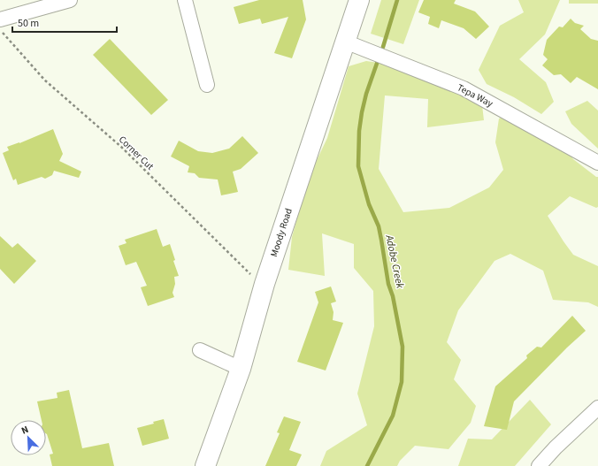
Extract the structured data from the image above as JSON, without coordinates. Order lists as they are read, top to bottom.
{
  "streets": {
    "street": ["Tepa Way", "Moody Road"],
    "path": ["Corner Cut"]
  },
  "crossings": [
    ["Tepa Way", "Moody Road"],
    ["Corner Cut", "Moody Road"]
  ],
  "water": ["Adobe Creek"],
  "scale_bar": "50 m",
  "north": "top left"
}
